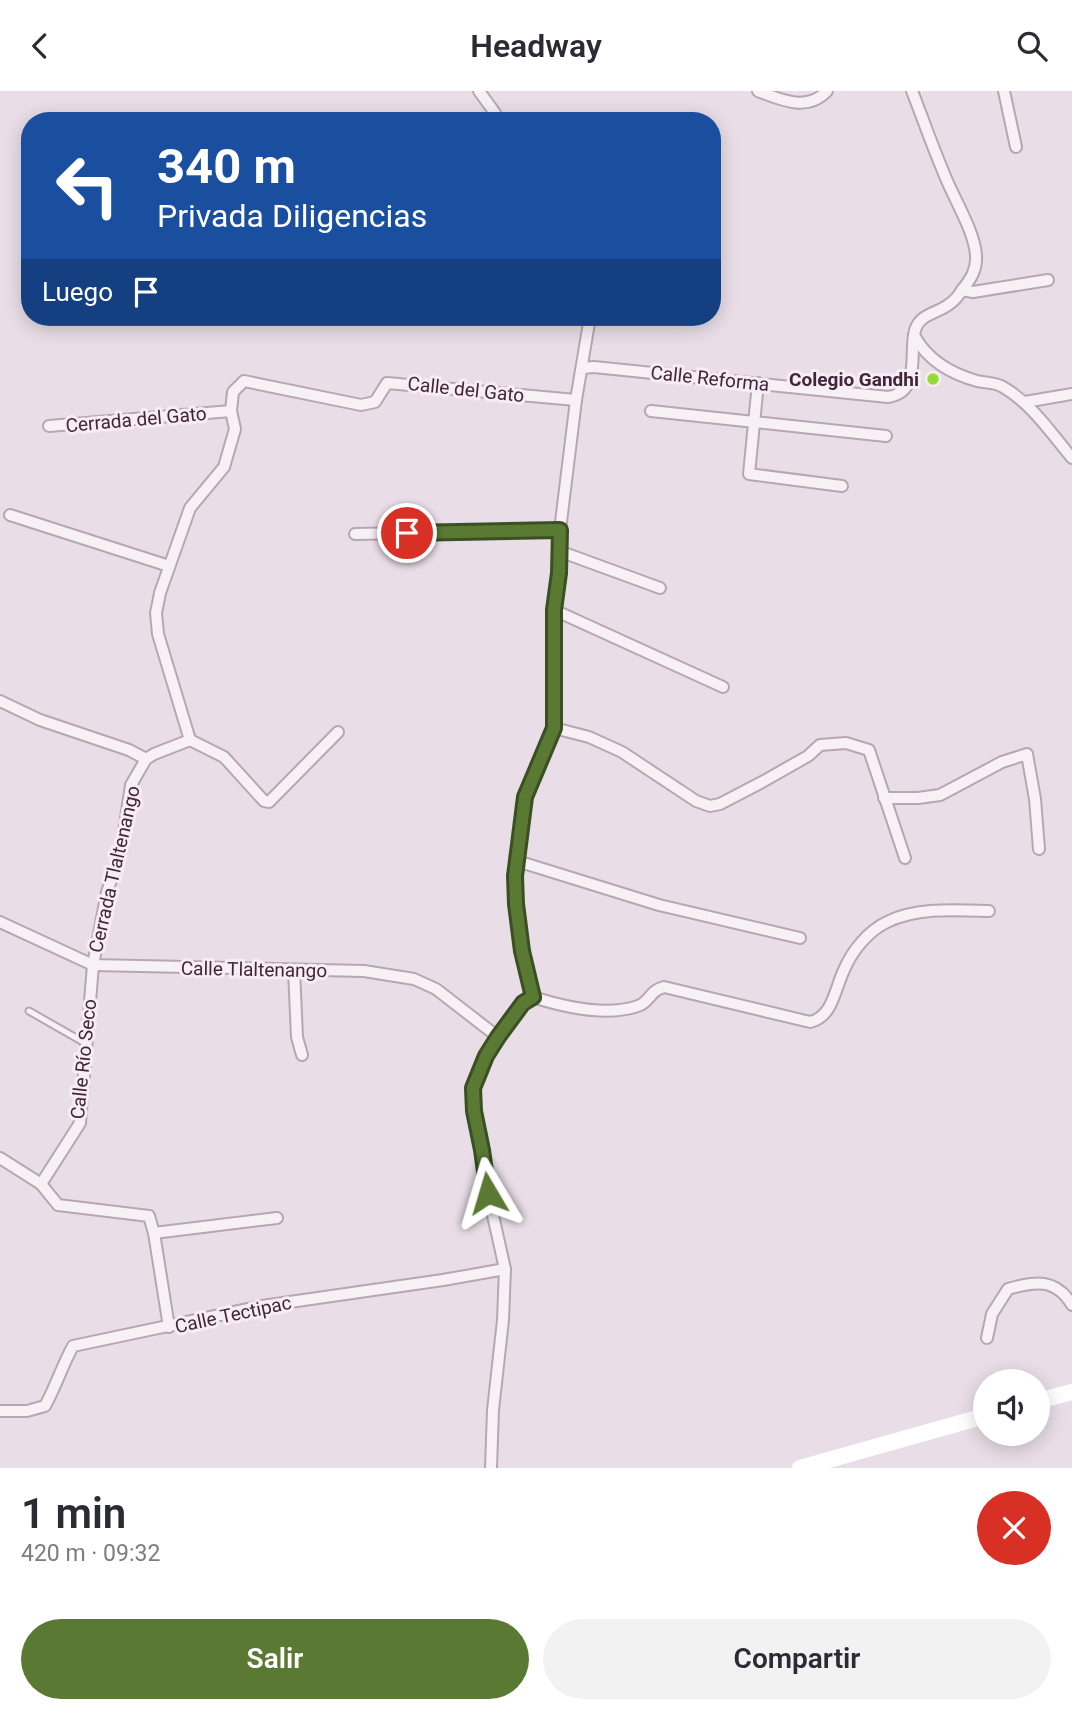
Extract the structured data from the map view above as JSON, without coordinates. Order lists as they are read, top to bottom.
{
  "streets": {
    "street": [
      "Calle Reforma",
      "Calle del Gato",
      "Cerrada del Gato",
      "Cerrada Tlaltenango",
      "Calle Tlaltenango",
      "Calle Río Seco",
      "Calle Tectipac"
    ]
  },
  "crossings": [
    ["Calle del Gato", "Cerrada del Gato"],
    ["Cerrada Tlaltenango", "Calle Tlaltenango"],
    ["Cerrada Tlaltenango", "Calle Río Seco"],
    ["Calle Tlaltenango", "Calle Río Seco"]
  ],
  "places": ["Colegio Gandhi"],
  "page": {
    "header": "Headway",
    "turn": ["340 m", "Privada Diligencias"],
    "then": "Luego",
    "heading": ["1 min", "420 m · 09:32"],
    "buttons": ["Salir", "Compartir"]
  }
}
